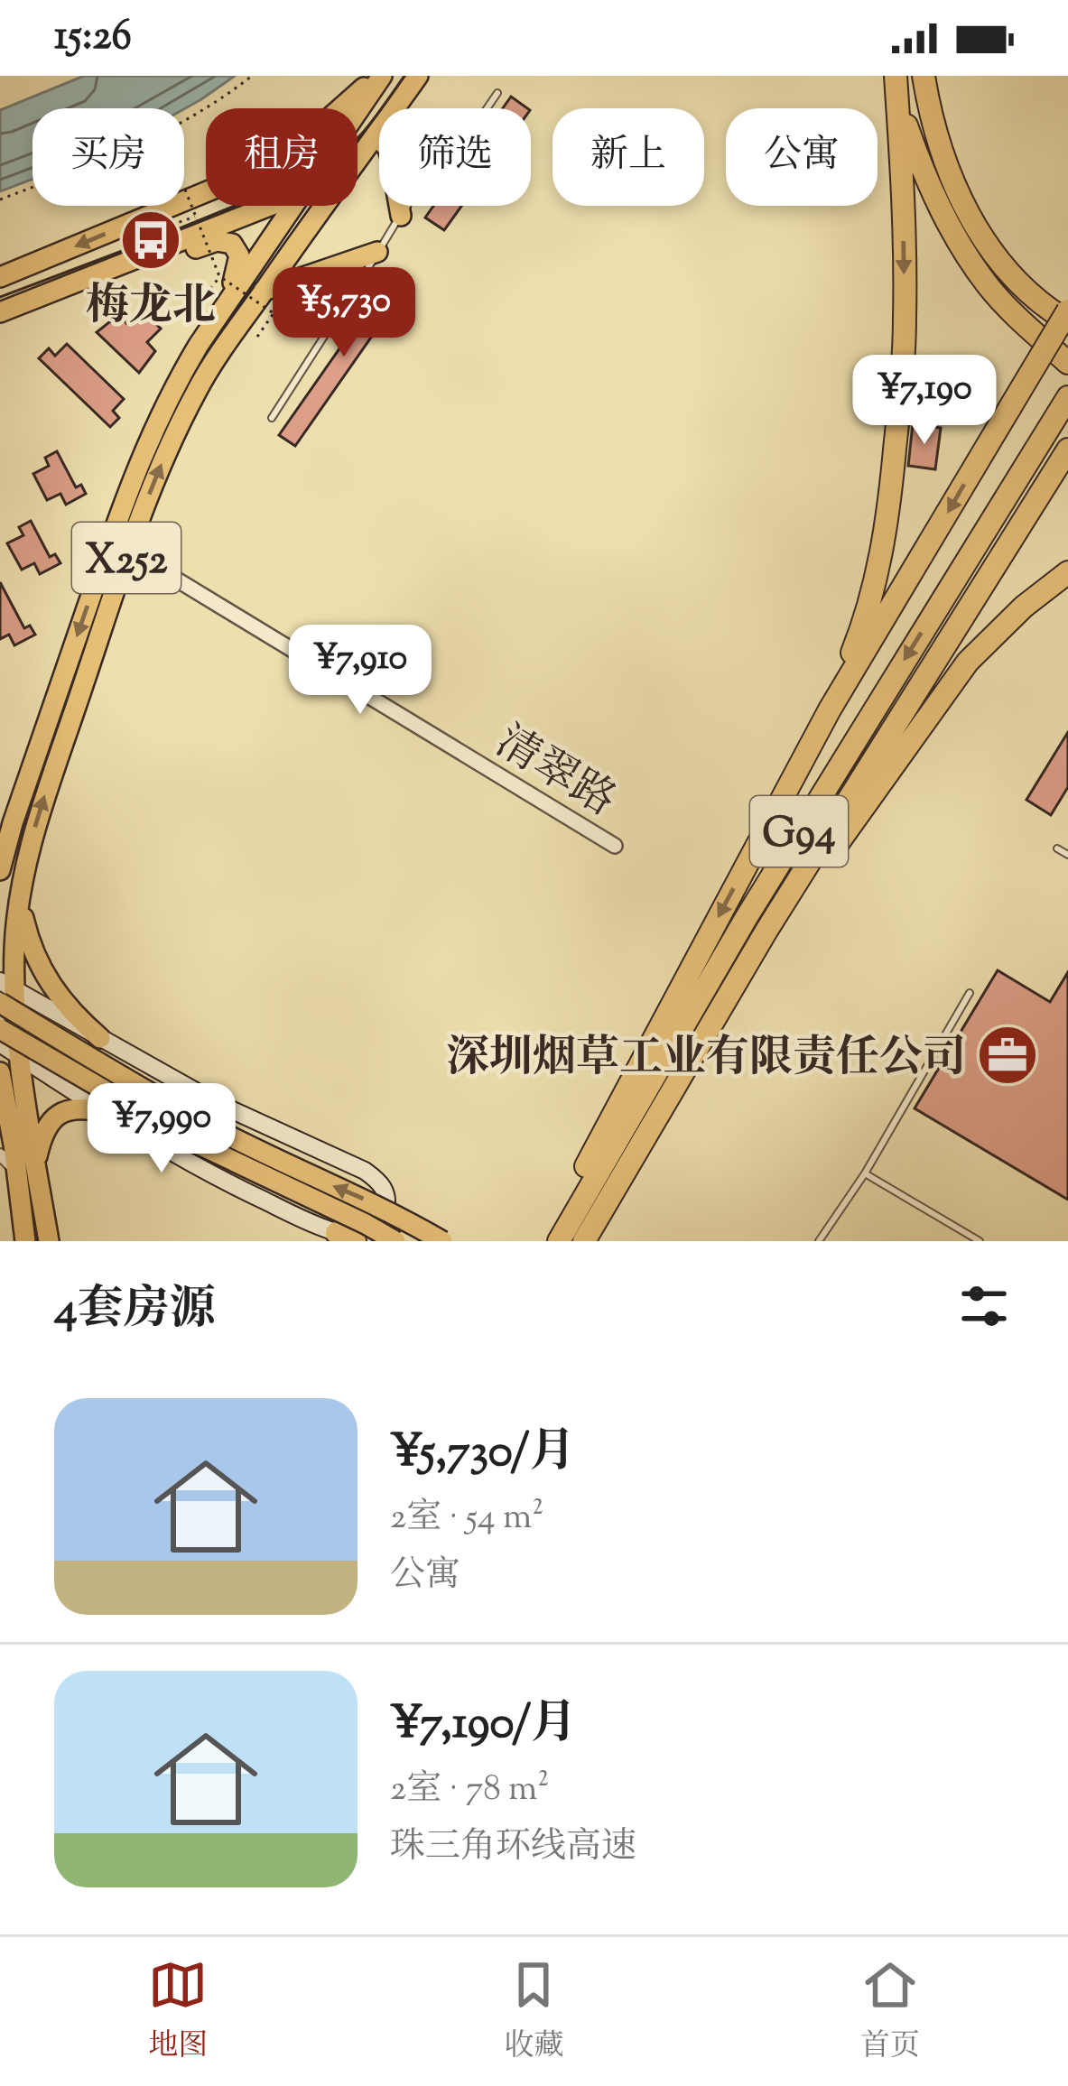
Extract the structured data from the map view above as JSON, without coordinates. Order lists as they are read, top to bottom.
{
  "streets": {
    "highway": ["G94"],
    "main road": ["X252"],
    "street": ["清翠路"]
  },
  "crossings": [
    ["X252", "清翠路"]
  ],
  "places": {
    "bus stop": ["梅龙北"],
    "office": ["深圳烟草工业有限责任公司"]
  },
  "page": {
    "status": "15:26",
    "chip": [
      "买房",
      "租房",
      "筛选",
      "新上",
      "公寓"
    ],
    "price": [
      "¥5,730",
      "¥7,190",
      "¥7,910",
      "¥7,990"
    ],
    "heading": "4套房源",
    "list": [
      {
        "name": "¥5,730/月",
        "note": "2室 · 54 m² · 公寓"
      },
      {
        "name": "¥7,190/月",
        "note": "2室 · 78 m² · 珠三角环线高速"
      }
    ],
    "tabs": ["地图", "收藏", "首页"]
  }
}
